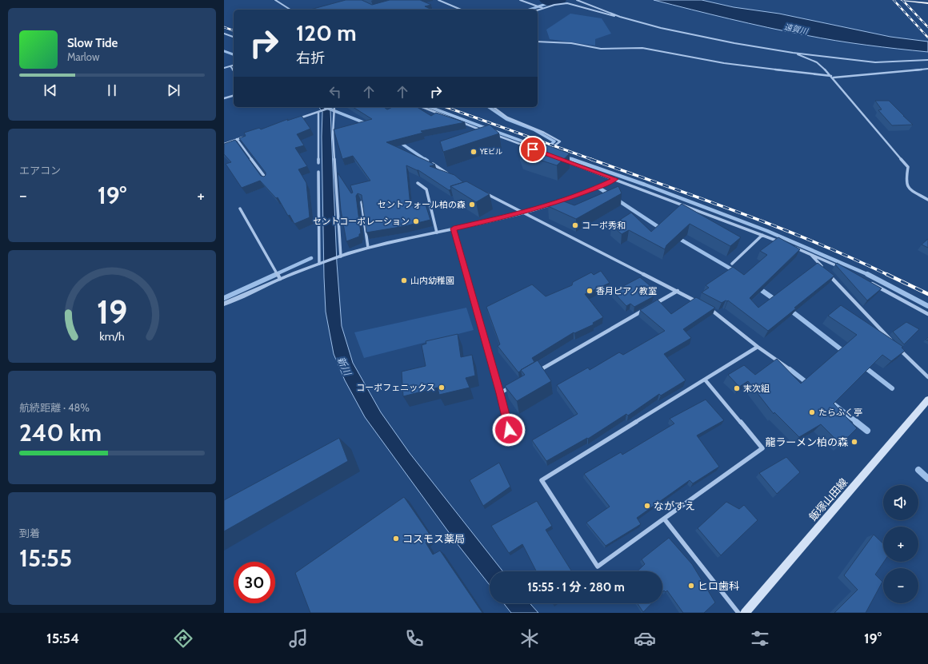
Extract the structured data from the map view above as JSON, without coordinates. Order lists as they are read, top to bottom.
{
  "streets": {
    "main road": ["飯塚山田線"]
  },
  "water": ["遠賀川", "新川"],
  "places": [
    "YEビル",
    "セントフォール柏の森",
    "セントコーポレーション",
    "コーポ秀和",
    "山内幼稚園",
    "香月ピアノ教室",
    "コーポフェニックス",
    "末次組",
    "たらふく亭",
    "龍ラーメン柏の森",
    "ながすえ",
    "コスモス薬局",
    "ヒロ歯科"
  ],
  "page": {
    "turn": ["120 m", "右折"],
    "song": ["Slow Tide", "Marlow"],
    "tile": [
      "エアコン",
      ["航続距離 · 48%", "240 km"],
      ["到着", "15:55"]
    ],
    "heat": ["−", "19°", "+"],
    "map_buttons": ["+", "−"],
    "limit": "30",
    "trip": "15:55 · 1 分 · 280 m",
    "tabs": ["15:54", "19°"],
    "gauge": ["19", "km/h"]
  }
}
